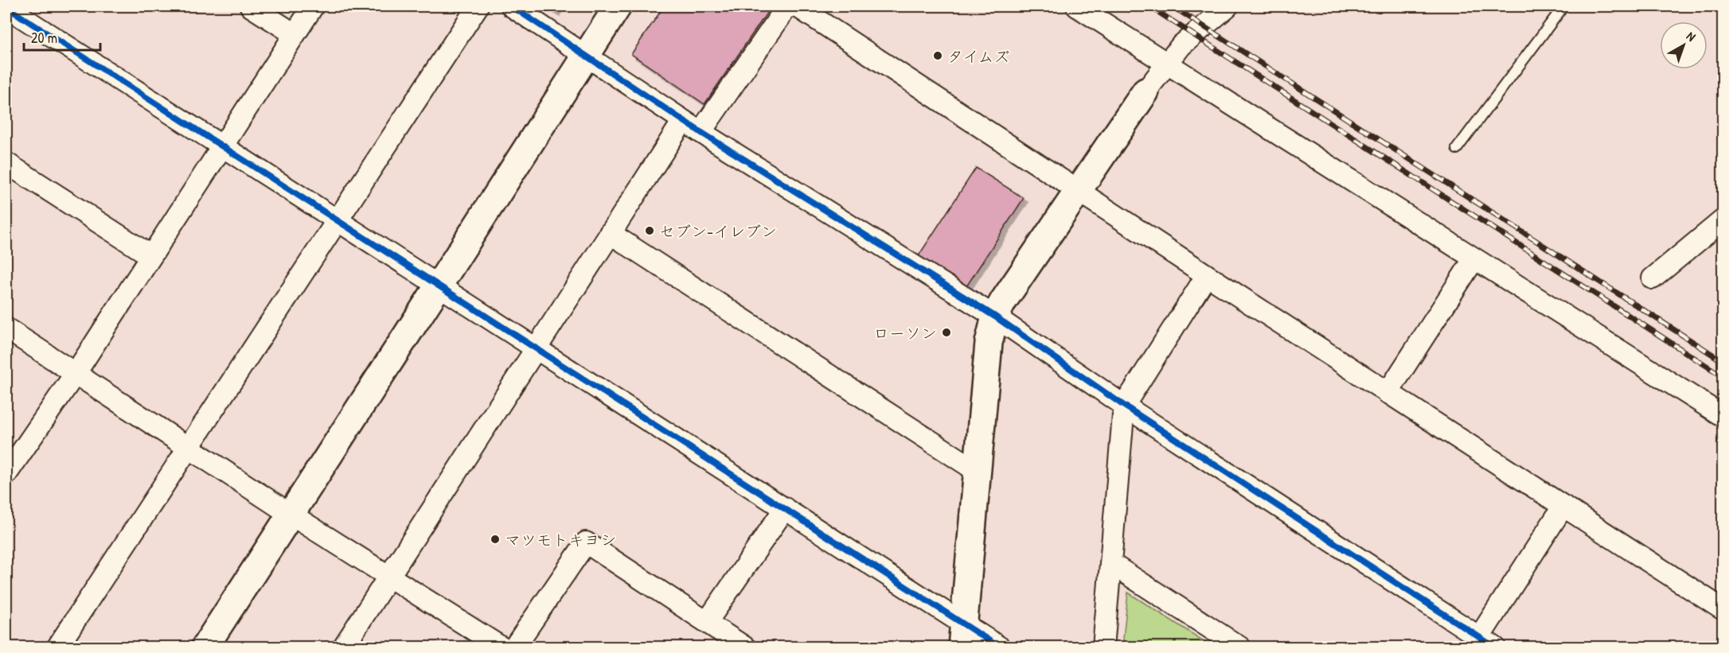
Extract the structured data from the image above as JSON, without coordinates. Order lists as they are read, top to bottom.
{
  "places": [
    "タイムズ",
    "セブン-イレブン",
    "ローソン",
    "マツモトキヨシ"
  ],
  "scale_bar": "20 m",
  "north": "top right"
}
